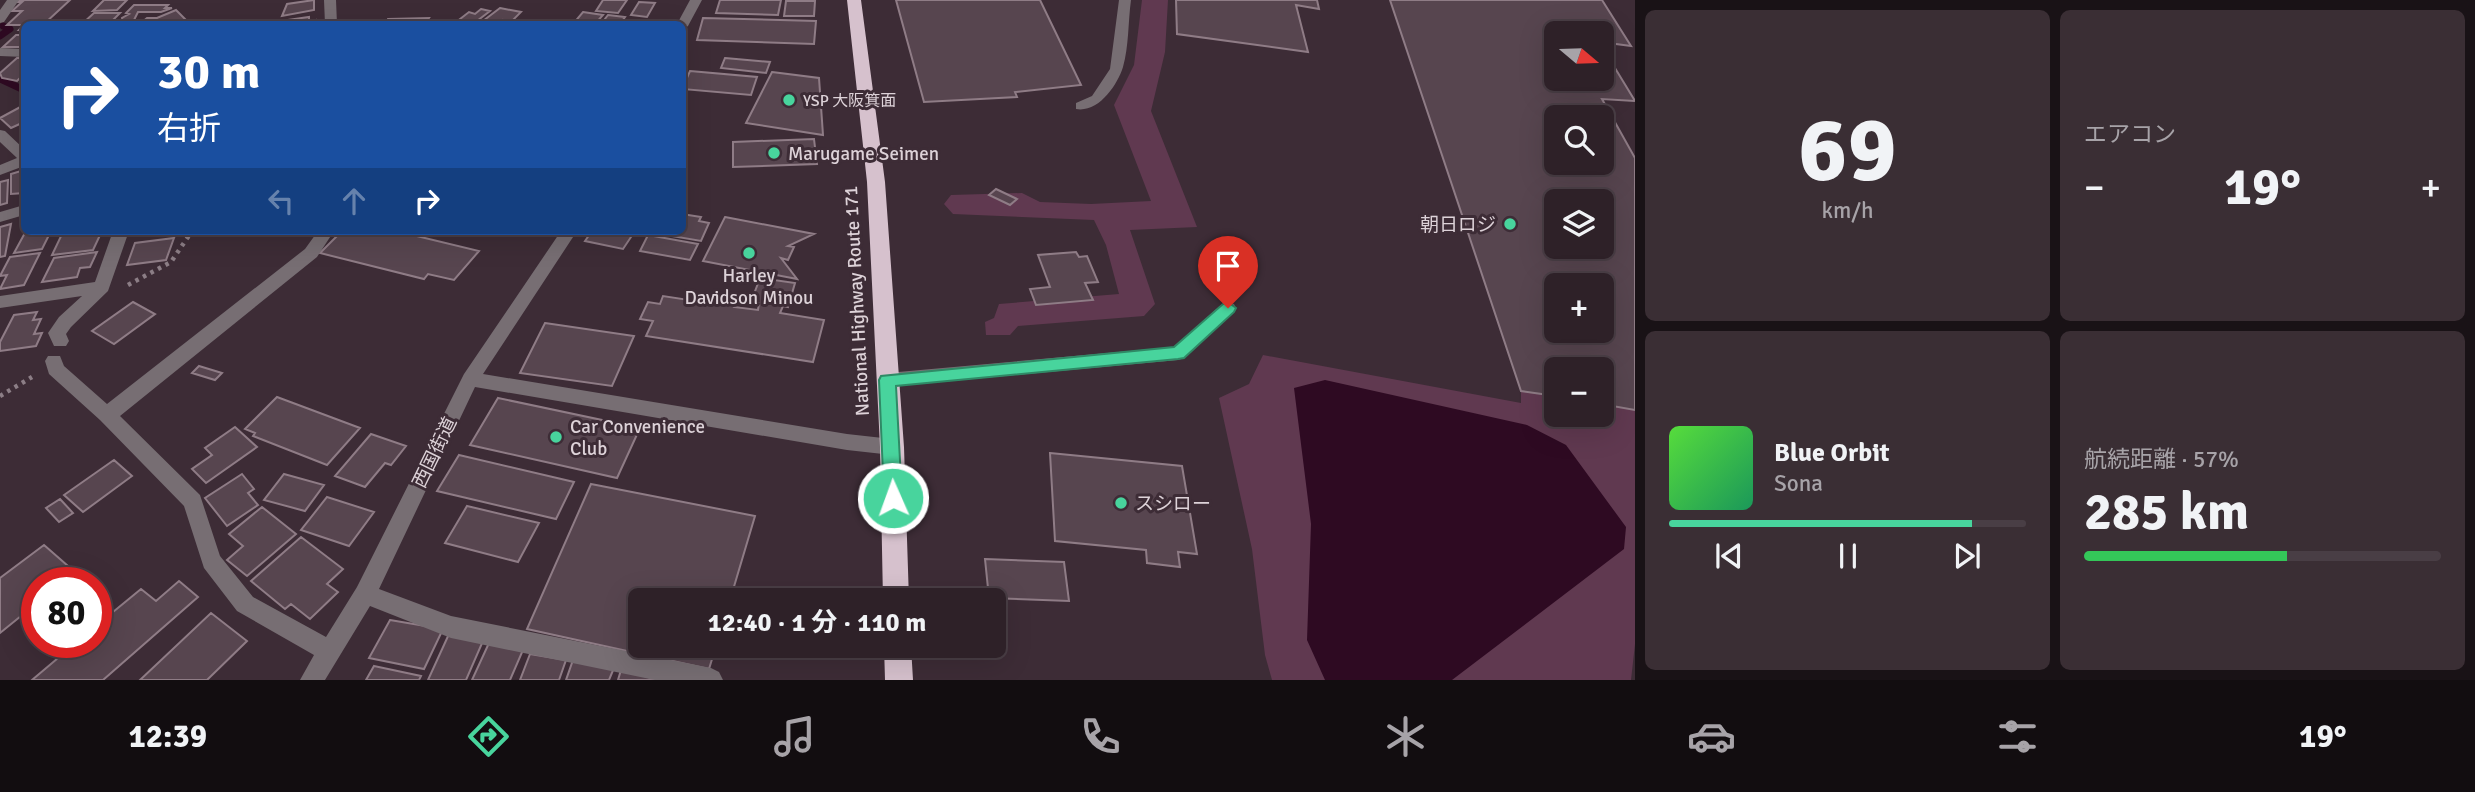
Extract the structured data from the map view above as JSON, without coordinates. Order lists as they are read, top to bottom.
{
  "streets": {
    "highway": ["National Highway Route 171"],
    "street": ["西国街道"]
  },
  "places": [
    "YSP 大阪箕面",
    "Marugame Seimen",
    "朝日ロジ",
    "Harley Davidson Minou",
    "Car Convenience Club",
    "スシロー"
  ],
  "north": "right",
  "page": {
    "tile": [
      ["69", "km/h"],
      "エアコン",
      ["航続距離 · 57%", "285 km"]
    ],
    "map_buttons": ["+", "−"],
    "turn": ["30 m", "右折"],
    "heat": ["−", "19°", "+"],
    "song": ["Blue Orbit", "Sona"],
    "limit": "80",
    "trip": "12:40 · 1 分 · 110 m",
    "tabs": ["12:39", "19°"]
  }
}
